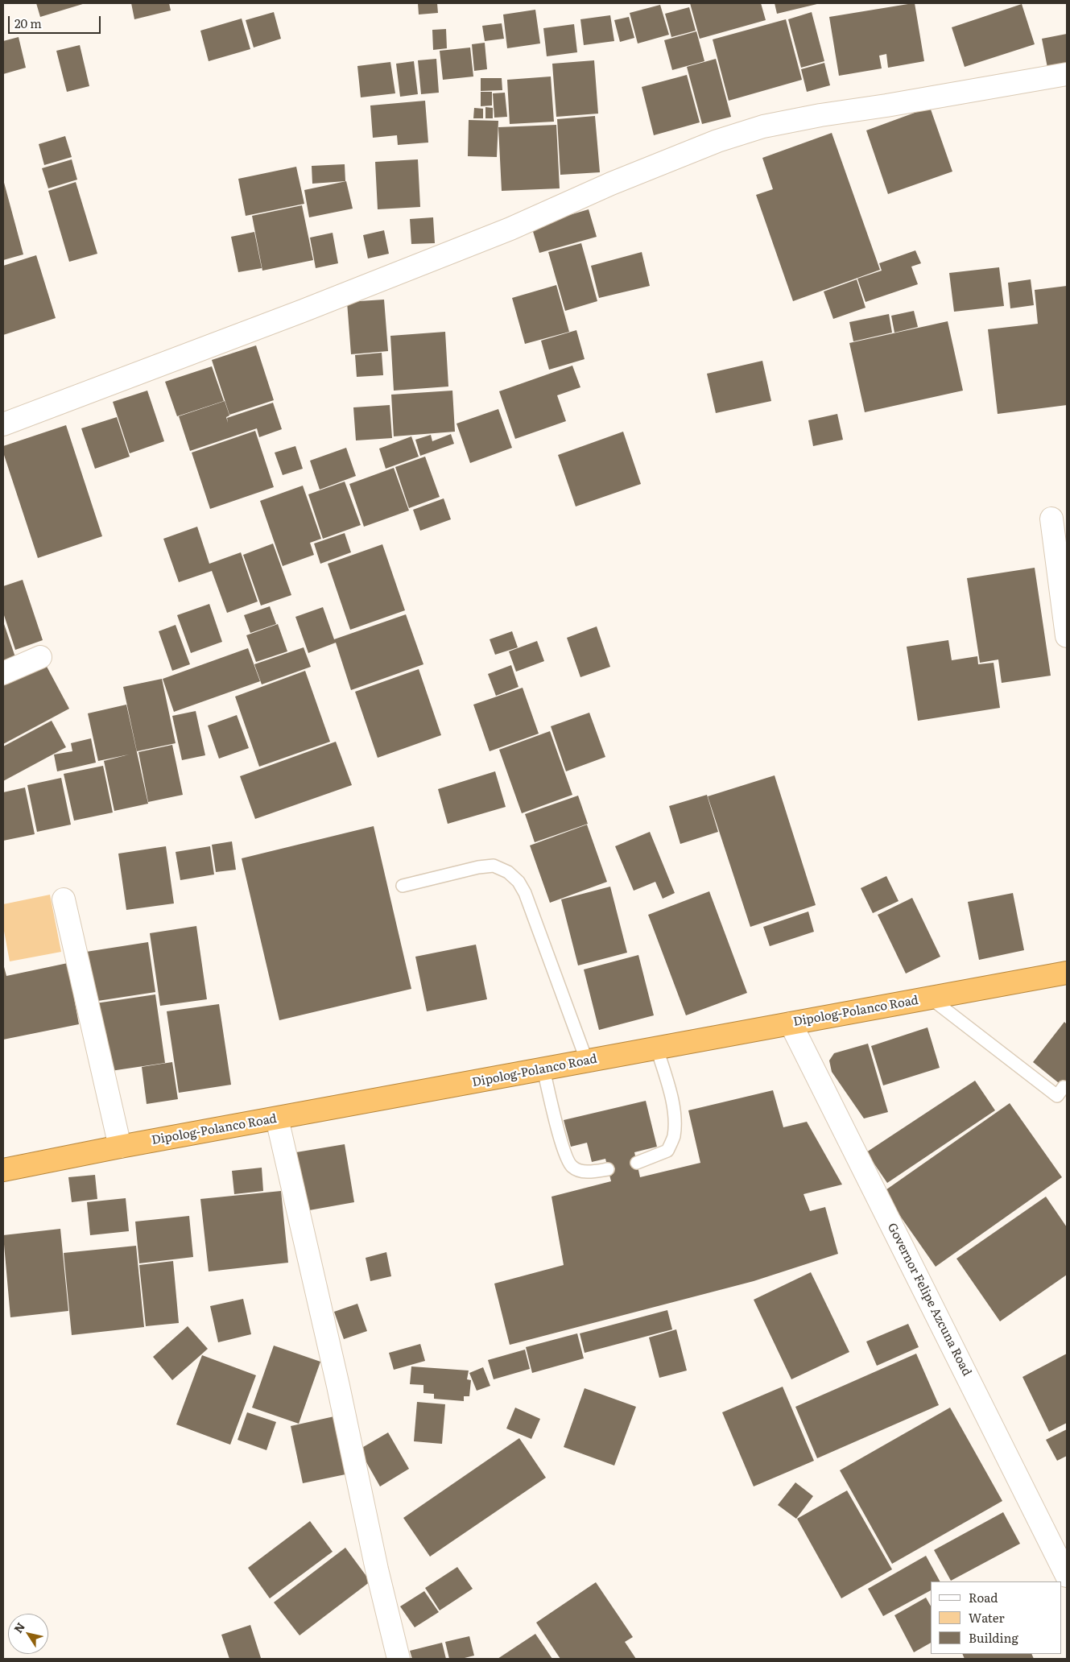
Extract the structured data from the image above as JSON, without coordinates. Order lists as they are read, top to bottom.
{
  "streets": {
    "highway": ["Dipolog-Polanco Road"],
    "street": ["Governor Felipe Azcuna Road"]
  },
  "crossings": [
    ["Dipolog-Polanco Road", "Governor Felipe Azcuna Road"]
  ],
  "legend": ["Road", "Water", "Building"],
  "scale_bar": "20 m",
  "north": "top left"
}
